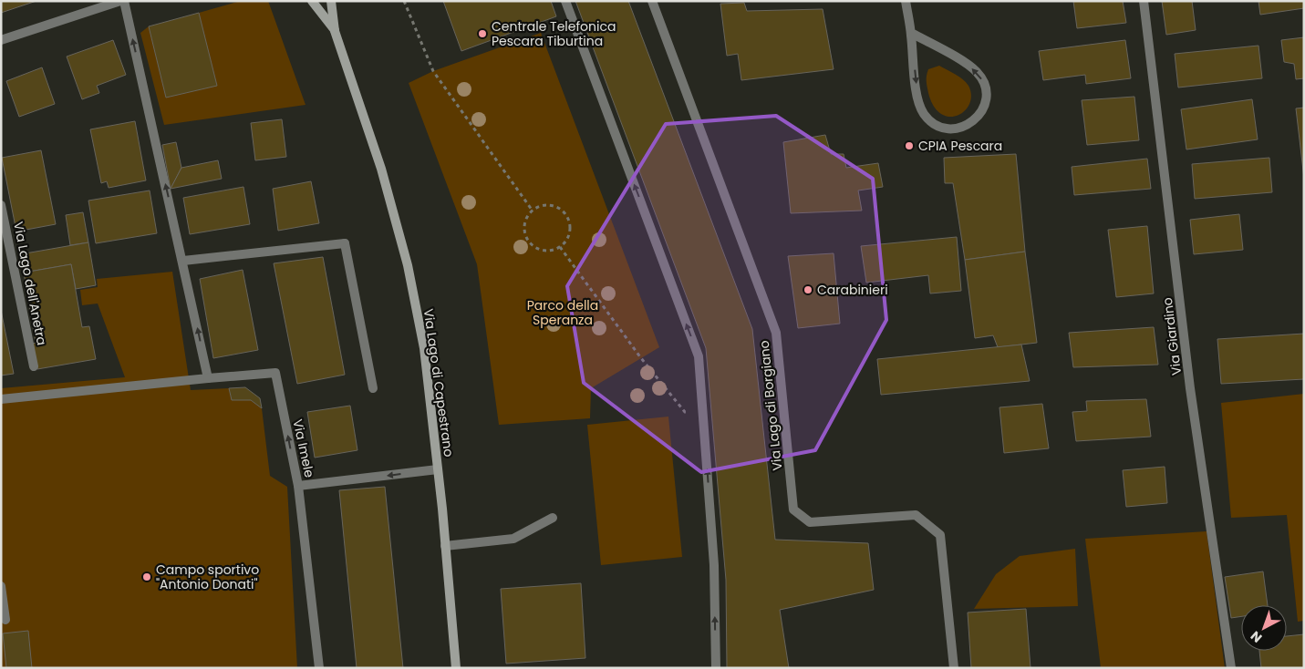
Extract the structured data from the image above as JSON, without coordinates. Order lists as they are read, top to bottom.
{
  "streets": {
    "main road": ["Via Lago di Capestrano"],
    "street": [
      "Via Lago dell'Anetra",
      "Via Giardino",
      "Via Lago di Borgiano",
      "Via Imele"
    ]
  },
  "crossings": [
    ["Via Lago di Capestrano", "Via Imele"]
  ],
  "parks": ["Parco della Speranza"],
  "places": [
    "Centrale Telefonica Pescara Tiburtina",
    "CPIA Pescara",
    "Carabinieri",
    "Campo sportivo \"Antonio Donati\""
  ],
  "north": "bottom left"
}
